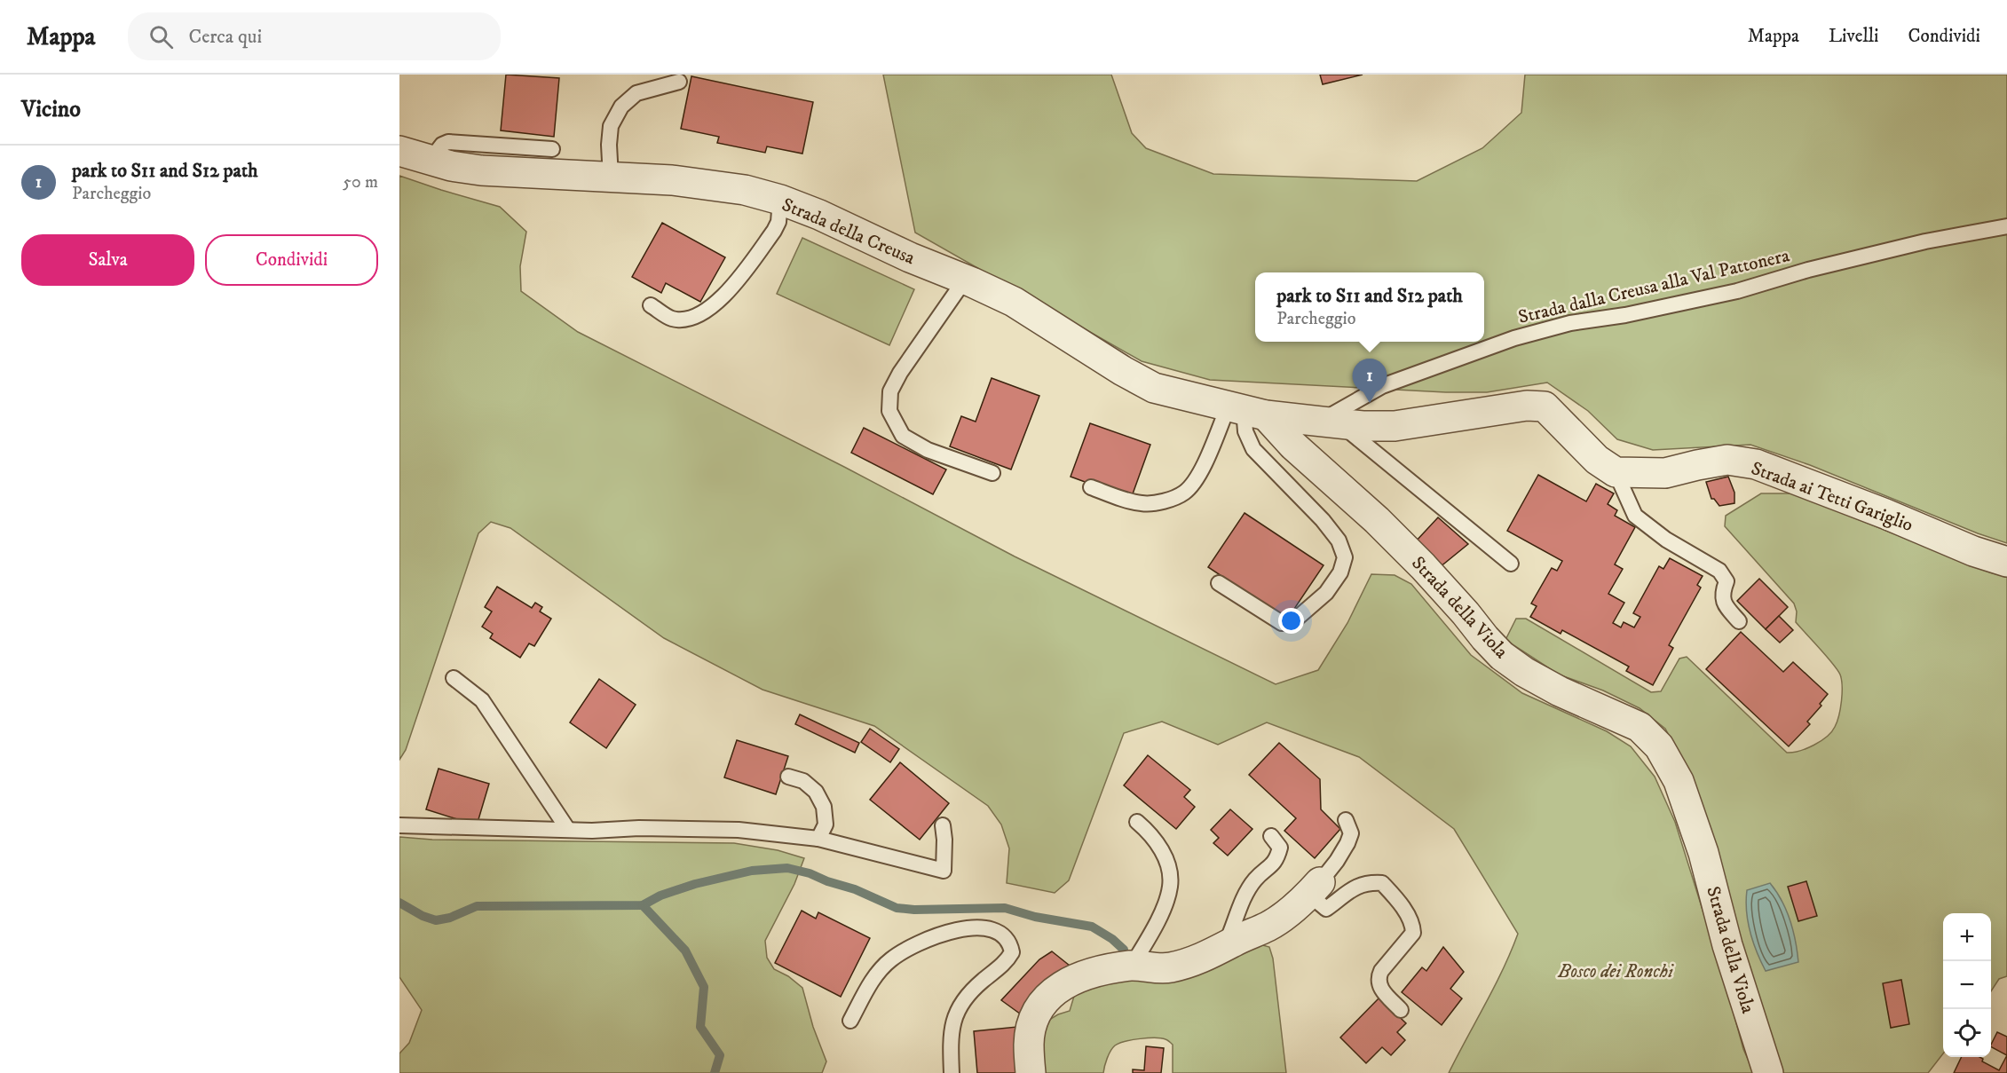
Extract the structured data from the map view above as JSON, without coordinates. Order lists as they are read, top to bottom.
{
  "streets": {
    "street": ["Strada della Creusa", "Strada ai Tetti Gariglio", "Strada della Viola"],
    "lane": ["Strada dalla Creusa alla Val Pattonera"]
  },
  "crossings": [
    ["Strada della Creusa", "Strada della Viola"]
  ],
  "parks": ["Bosco dei Ronchi"],
  "page": {
    "header": "Mappa",
    "search": "Cerca qui",
    "nav": ["Mappa", "Livelli", "Condividi"],
    "heading": "Vicino",
    "list": [
      {
        "mark": "1",
        "name": "park to S11 and S12 path",
        "note": "Parcheggio",
        "value": "50 m"
      }
    ],
    "buttons": ["Salva", "Condividi"],
    "popup": ["park to S11 and S12 path", "Parcheggio"],
    "pins": "1",
    "map_buttons": ["+", "−"]
  }
}
